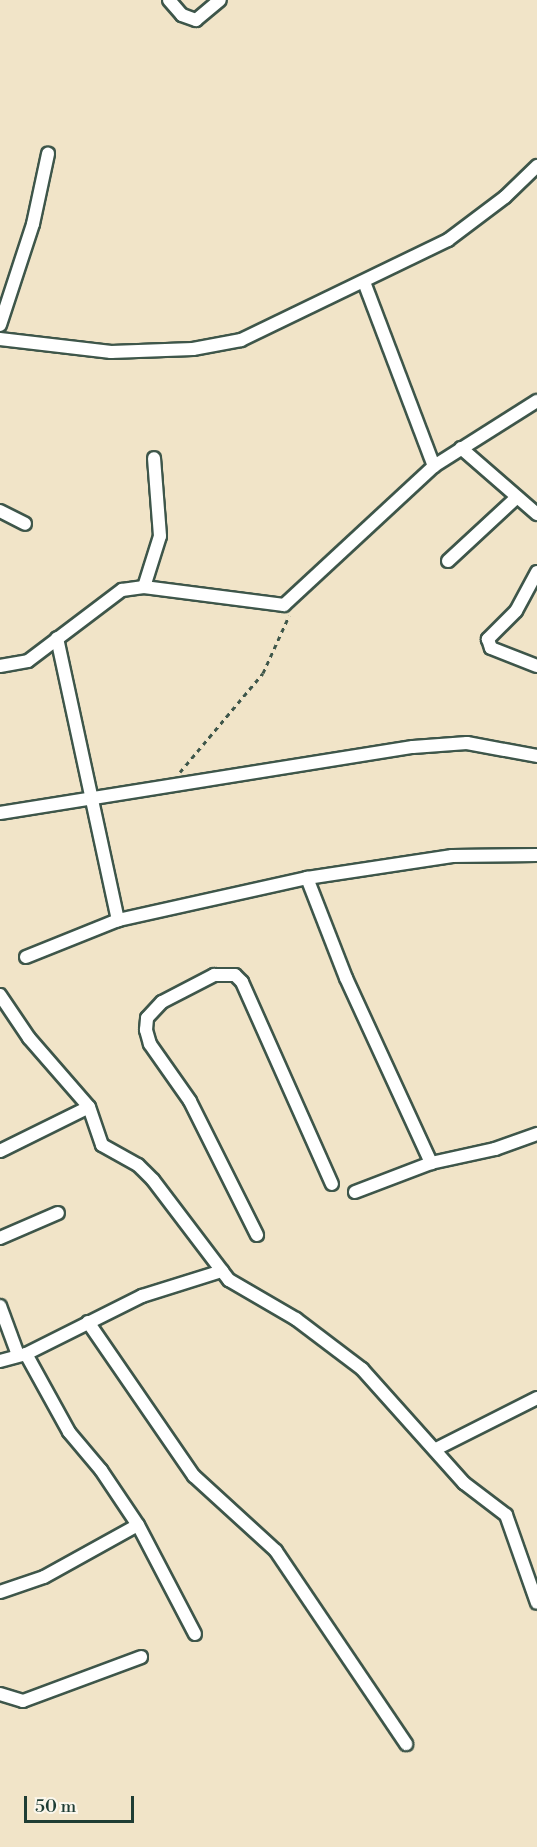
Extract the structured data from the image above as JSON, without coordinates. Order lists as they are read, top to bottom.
{
  "scale_bar": "50 m"
}
